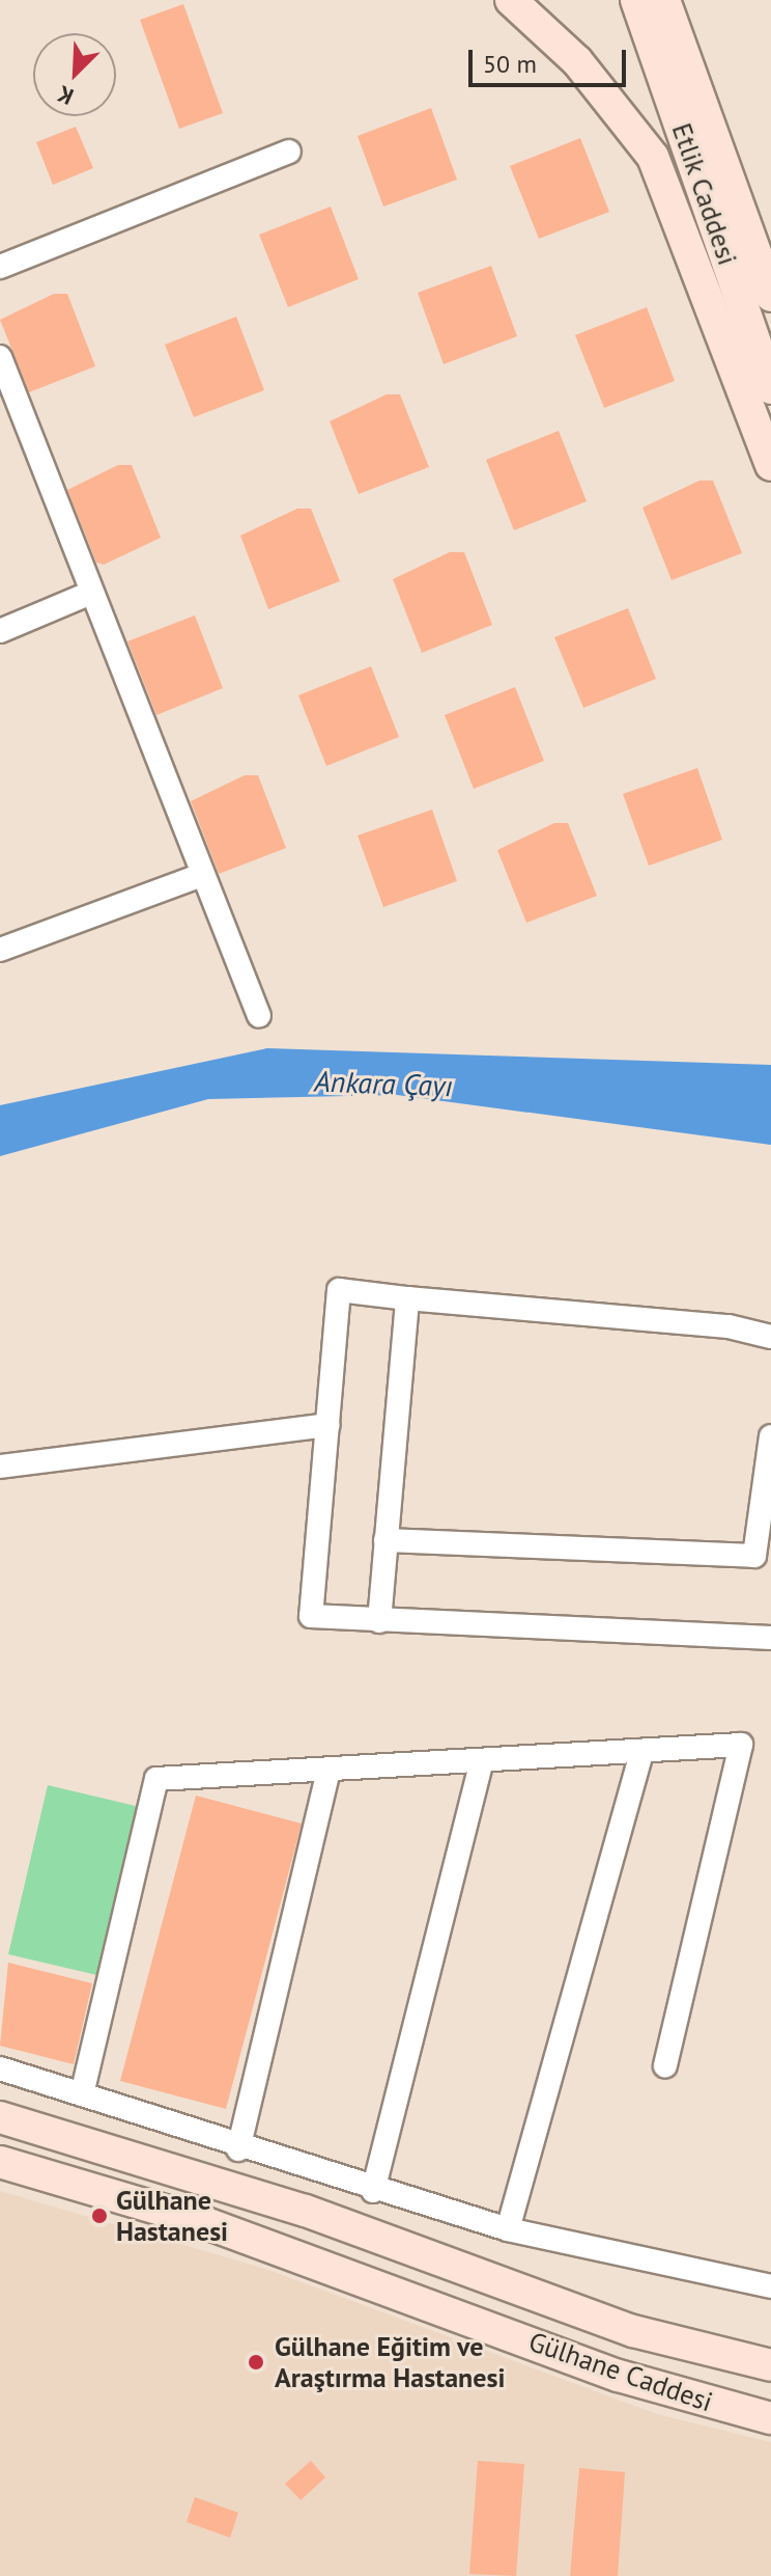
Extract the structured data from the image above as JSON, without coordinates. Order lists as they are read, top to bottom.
{
  "streets": {
    "main road": ["Etlik Caddesi", "Gülhane Caddesi"]
  },
  "water": ["Ankara Çayı"],
  "places": ["Gülhane Hastanesi", "Gülhane Eğitim ve Araştırma Hastanesi"],
  "scale_bar": "50 m",
  "north": "bottom left"
}
